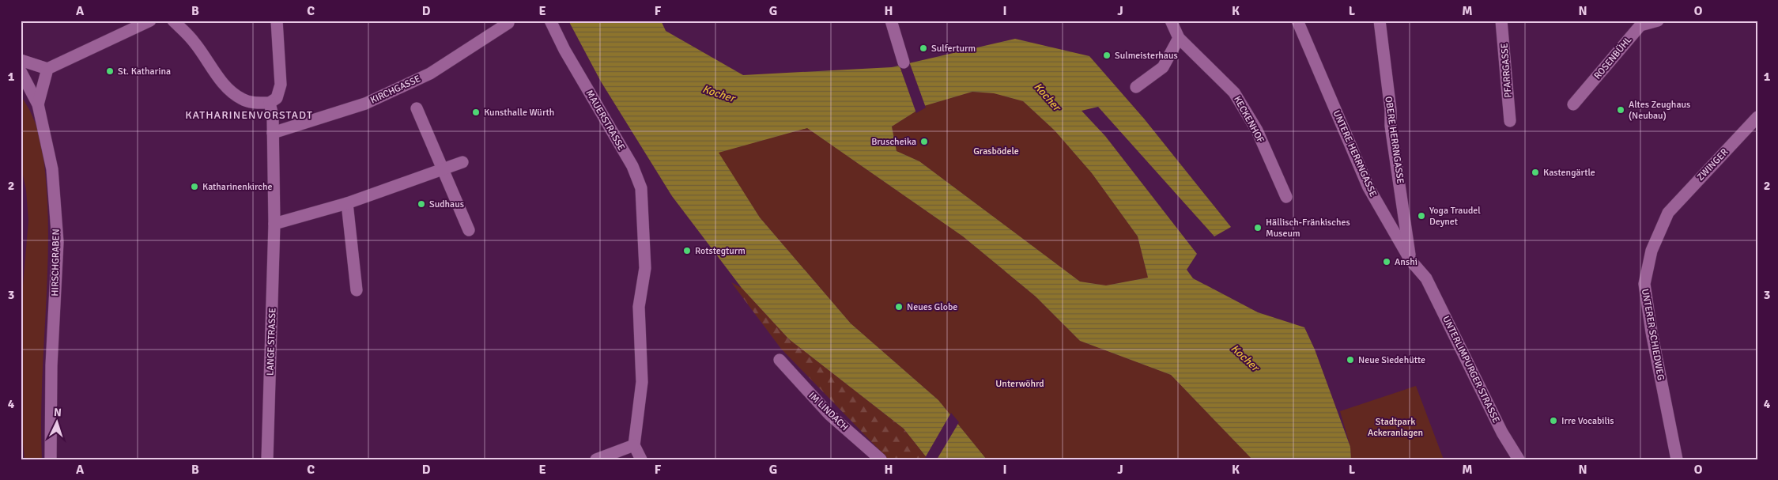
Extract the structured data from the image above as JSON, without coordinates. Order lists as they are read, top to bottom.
{
  "streets": {
    "street": [
      "ROSENBÜHL",
      "PFARRGASSE",
      "KIRCHGASSE",
      "KECKENHOF",
      "MAUERSTRASSE",
      "OBERE HERRNGASSE",
      "UNTERE HERRNGASSE",
      "ZWINGER",
      "HIRSCHGRABEN",
      "UNTERER SCHIEDWEG",
      "LANGE STRASSE",
      "UNTERLIMPURGER STRASSE",
      "IM LINDACH"
    ]
  },
  "crossings": [
    ["KIRCHGASSE", "LANGE STRASSE"],
    ["OBERE HERRNGASSE", "UNTERE HERRNGASSE"],
    ["UNTERE HERRNGASSE", "UNTERLIMPURGER STRASSE"],
    ["ZWINGER", "UNTERER SCHIEDWEG"]
  ],
  "districts": ["KATHARINENVORSTADT"],
  "water": ["Kocher"],
  "parks": ["Grasbödele", "Unterwöhrd", "Stadtpark Ackeranlagen"],
  "places": [
    "Sulferturm",
    "Sulmeisterhaus",
    "St. Katharina",
    "Altes Zeughaus (Neubau)",
    "Kunsthalle Würth",
    "Bruscheika",
    "Kastengärtle",
    "Katharinenkirche",
    "Sudhaus",
    "Yoga Traudel Deynet",
    "Hällisch-Fränkisches Museum",
    "Rotstegturm",
    "Anshi",
    "Neues Globe",
    "Neue Siedehütte",
    "Irre Vocabilis"
  ],
  "north": "top",
  "grid": {
    "columns": [
      "A",
      "B",
      "C",
      "D",
      "E",
      "F",
      "G",
      "H",
      "I",
      "J",
      "K",
      "L",
      "M",
      "N",
      "O"
    ],
    "rows": [
      "1",
      "2",
      "3",
      "4"
    ]
  }
}
